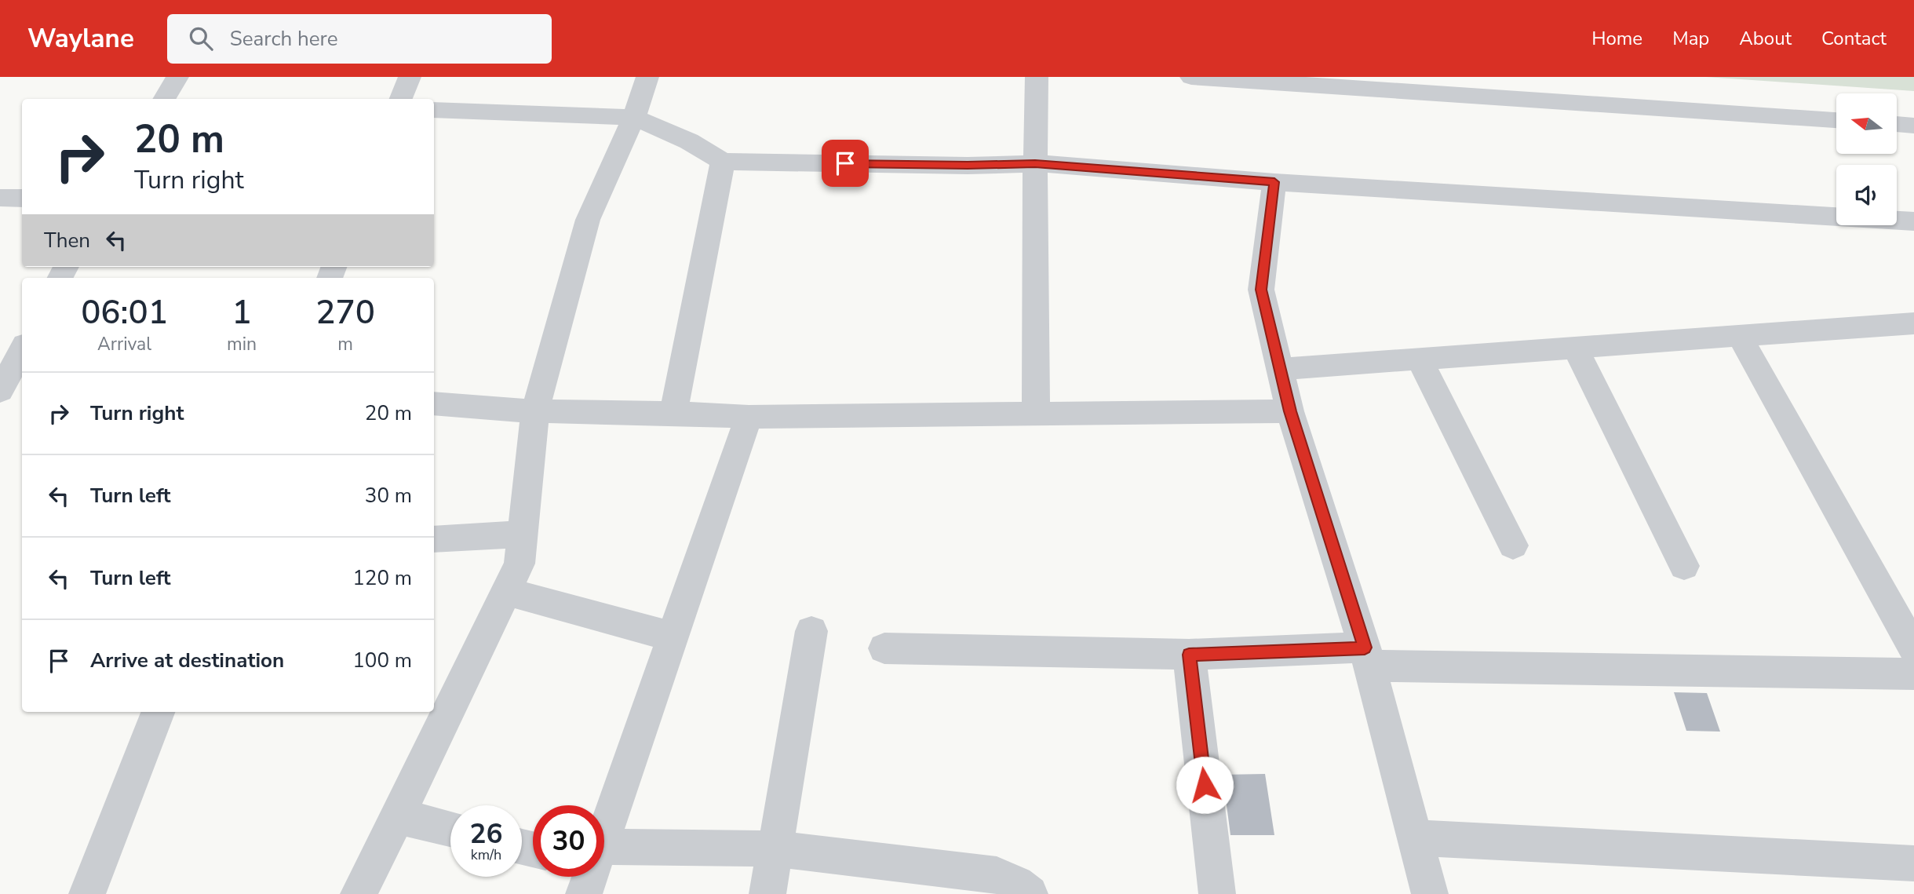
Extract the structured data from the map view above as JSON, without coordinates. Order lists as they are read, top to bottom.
{
  "north": "left",
  "page": {
    "header": "Waylane",
    "search": "Search here",
    "nav": [
      "Home",
      "Map",
      "About",
      "Contact"
    ],
    "turn": ["20 m", "Turn right"],
    "then": "Then",
    "eta": [
      "06:01",
      "Arrival",
      "1",
      "min",
      "270",
      "m"
    ],
    "list": [
      {
        "name": "Turn right",
        "value": "20 m"
      },
      {
        "name": "Turn left",
        "value": "30 m"
      },
      {
        "name": "Turn left",
        "value": "120 m"
      },
      {
        "name": "Arrive at destination",
        "value": "100 m"
      }
    ],
    "speed": "26 km/h",
    "limit": "30"
  }
}
